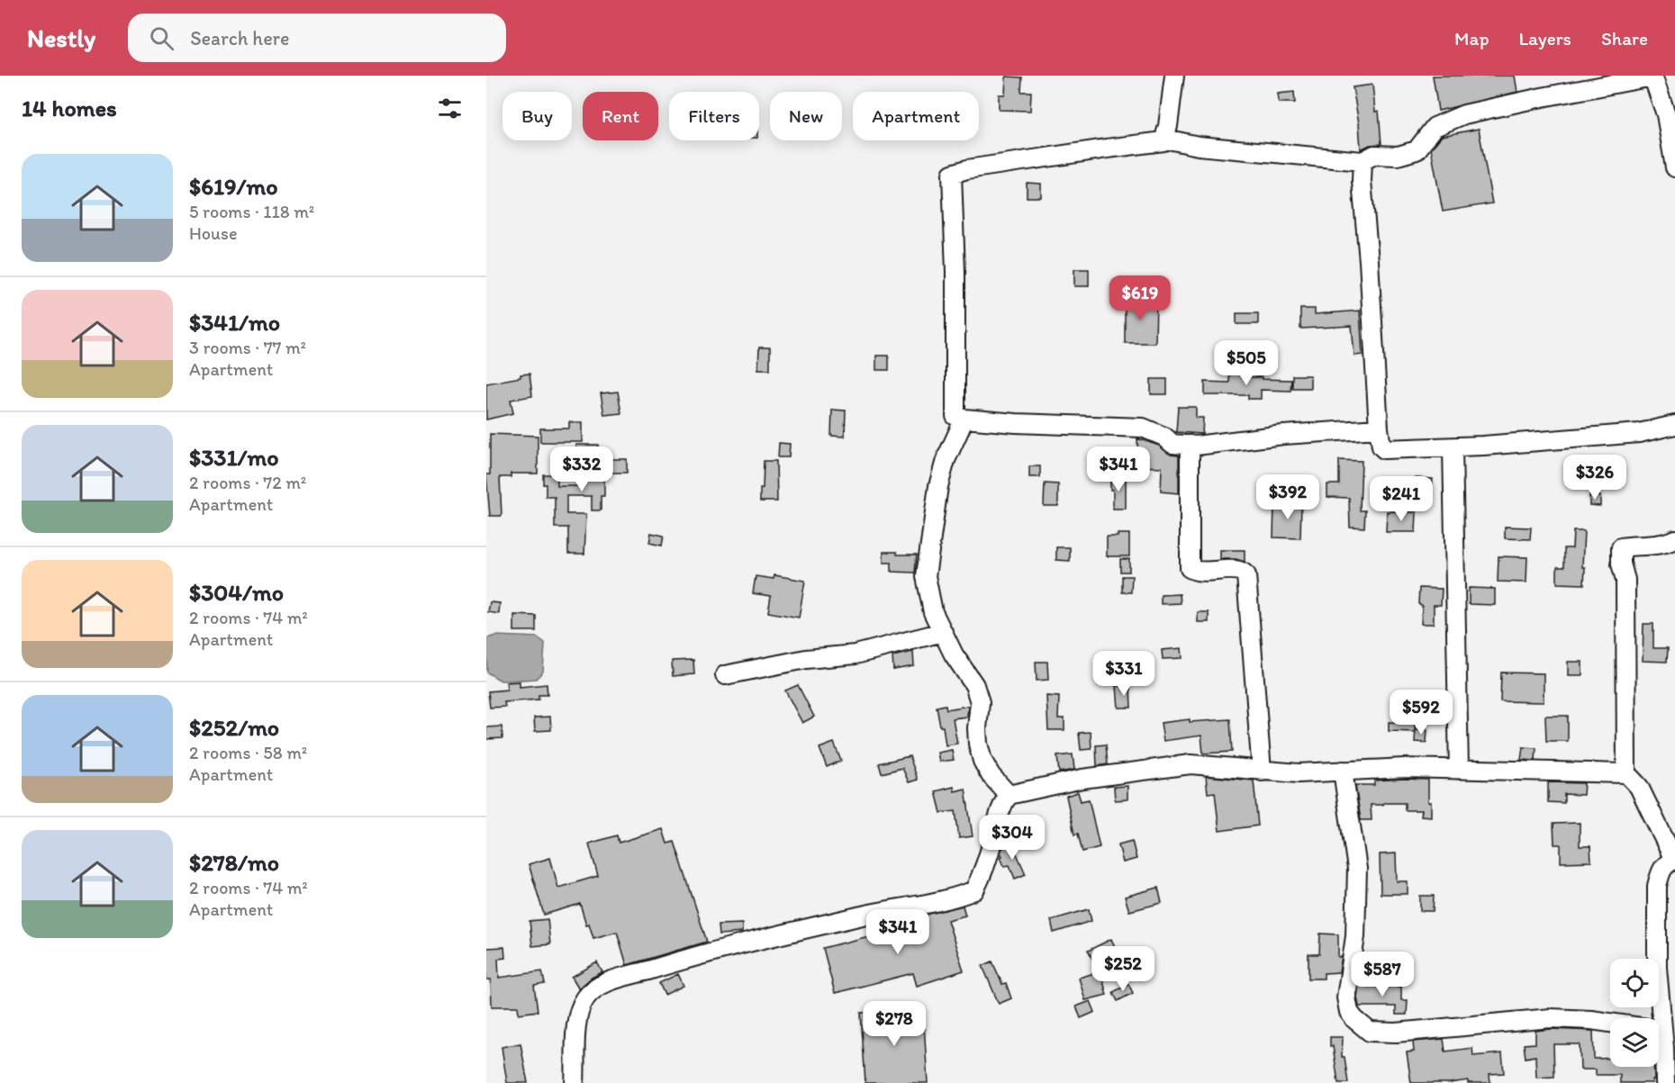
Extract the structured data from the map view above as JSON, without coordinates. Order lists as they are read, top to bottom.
{
  "page": {
    "header": "Nestly",
    "search": "Search here",
    "nav": ["Map", "Layers", "Share"],
    "heading": "14 homes",
    "chip": [
      "Buy",
      "Rent",
      "Filters",
      "New",
      "Apartment"
    ],
    "list": [
      {
        "name": "$619/mo",
        "note": "5 rooms · 118 m² · House"
      },
      {
        "name": "$341/mo",
        "note": "3 rooms · 77 m² · Apartment"
      },
      {
        "name": "$331/mo",
        "note": "2 rooms · 72 m² · Apartment"
      },
      {
        "name": "$304/mo",
        "note": "2 rooms · 74 m² · Apartment"
      },
      {
        "name": "$252/mo",
        "note": "2 rooms · 58 m² · Apartment"
      },
      {
        "name": "$278/mo",
        "note": "2 rooms · 74 m² · Apartment"
      }
    ],
    "price": [
      "$619",
      "$505",
      "$332",
      "$341",
      "$326",
      "$392",
      "$241",
      "$331",
      "$592",
      "$304",
      "$341",
      "$252",
      "$587",
      "$278"
    ]
  }
}
